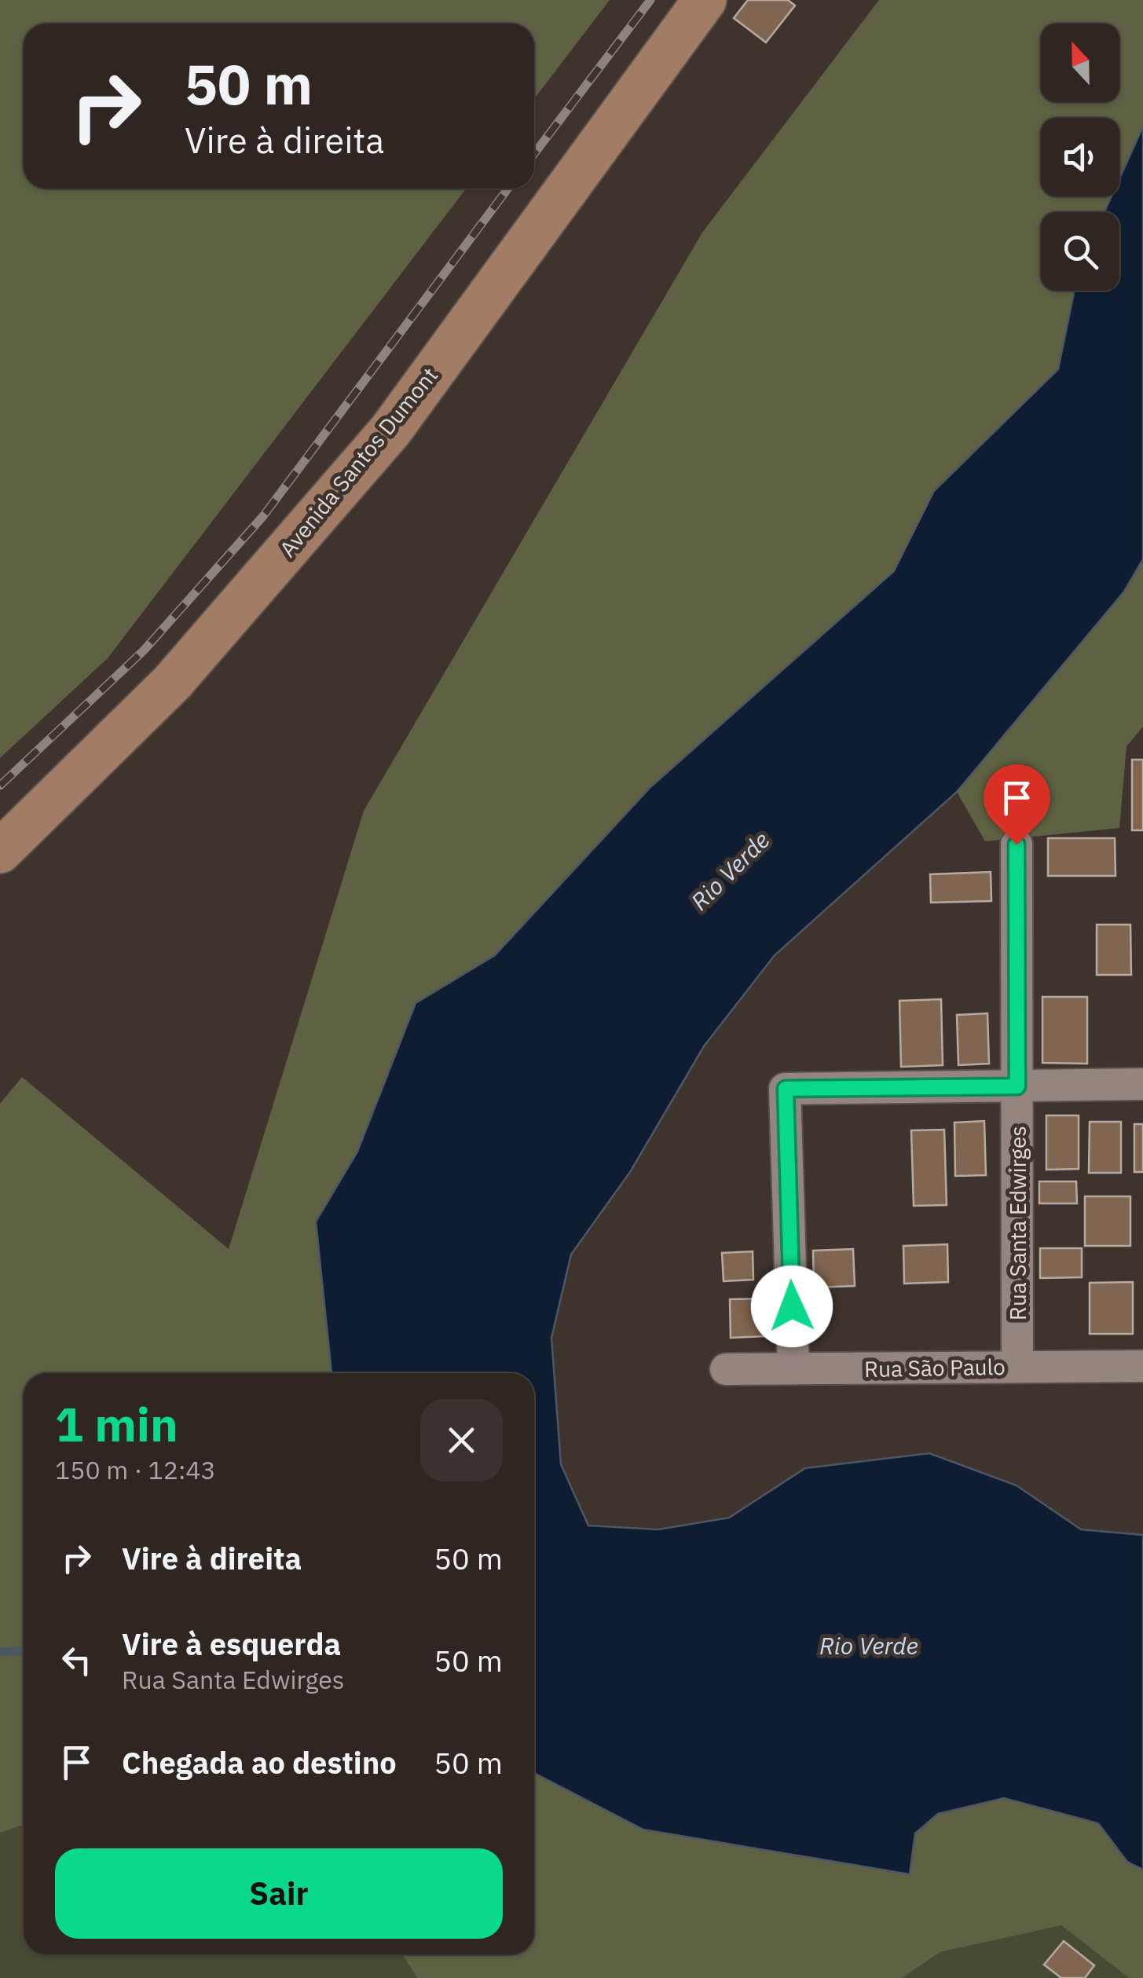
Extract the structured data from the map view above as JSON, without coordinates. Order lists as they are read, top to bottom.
{
  "streets": {
    "street": ["Avenida Santos Dumont", "Rua Santa Edwirges", "Rua São Paulo"]
  },
  "crossings": [
    ["Rua Santa Edwirges", "Rua São Paulo"]
  ],
  "water": ["Rio Verde"],
  "north": "top",
  "page": {
    "turn": ["50 m", "Vire à direita"],
    "heading": ["1 min", "150 m · 12:43"],
    "list": [
      {
        "name": "Vire à direita",
        "value": "50 m"
      },
      {
        "name": "Vire à esquerda",
        "note": "Rua Santa Edwirges",
        "value": "50 m"
      },
      {
        "name": "Chegada ao destino",
        "value": "50 m"
      }
    ],
    "buttons": "Sair"
  }
}
